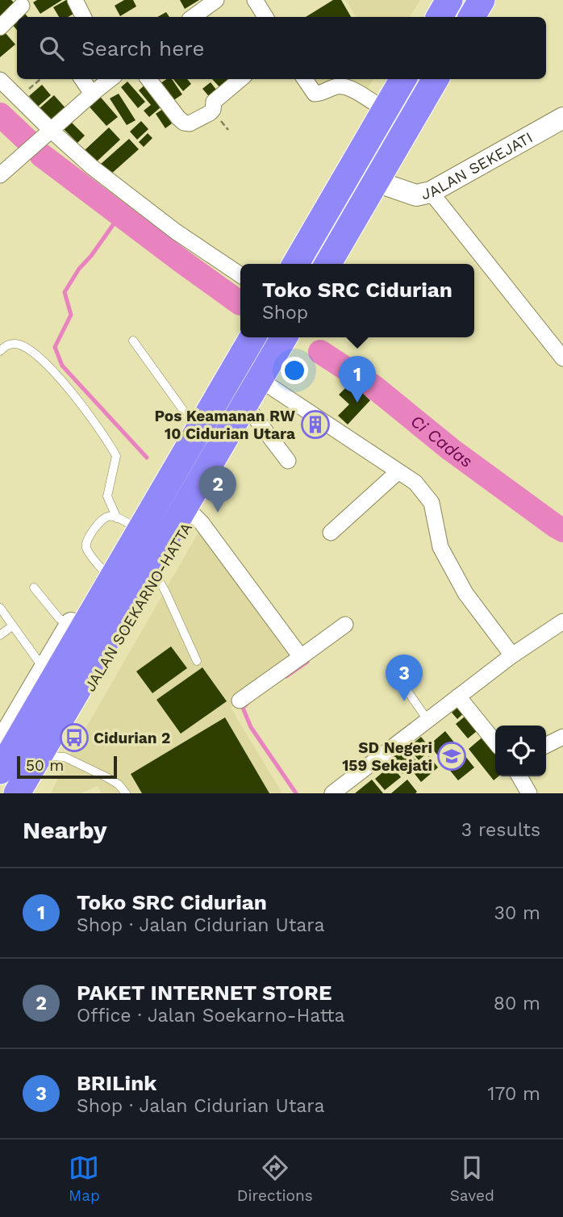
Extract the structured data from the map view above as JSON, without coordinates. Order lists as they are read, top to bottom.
{
  "streets": {
    "highway": ["JALAN SOEKARNO-HATTA"],
    "main road": ["JALAN SEKEJATI"]
  },
  "water": ["Ci Cadas"],
  "places": {
    "building": ["Pos Keamanan RW 10 Cidurian Utara"],
    "bus stop": ["Cidurian 2"],
    "school or university": ["SD Negeri 159 Sekejati"]
  },
  "scale_bar": "50 m",
  "page": {
    "search": "Search here",
    "popup": ["Toko SRC Cidurian", "Shop"],
    "pins": ["1", "2", "3"],
    "scale": "50 m",
    "heading": ["Nearby", "3 results"],
    "list": [
      {
        "mark": "1",
        "name": "Toko SRC Cidurian",
        "note": "Shop · Jalan Cidurian Utara",
        "value": "30 m"
      },
      {
        "mark": "2",
        "name": "PAKET INTERNET STORE",
        "note": "Office · Jalan Soekarno-Hatta",
        "value": "80 m"
      },
      {
        "mark": "3",
        "name": "BRILink",
        "note": "Shop · Jalan Cidurian Utara",
        "value": "170 m"
      }
    ],
    "nav": ["Map", "Directions", "Saved"]
  }
}
